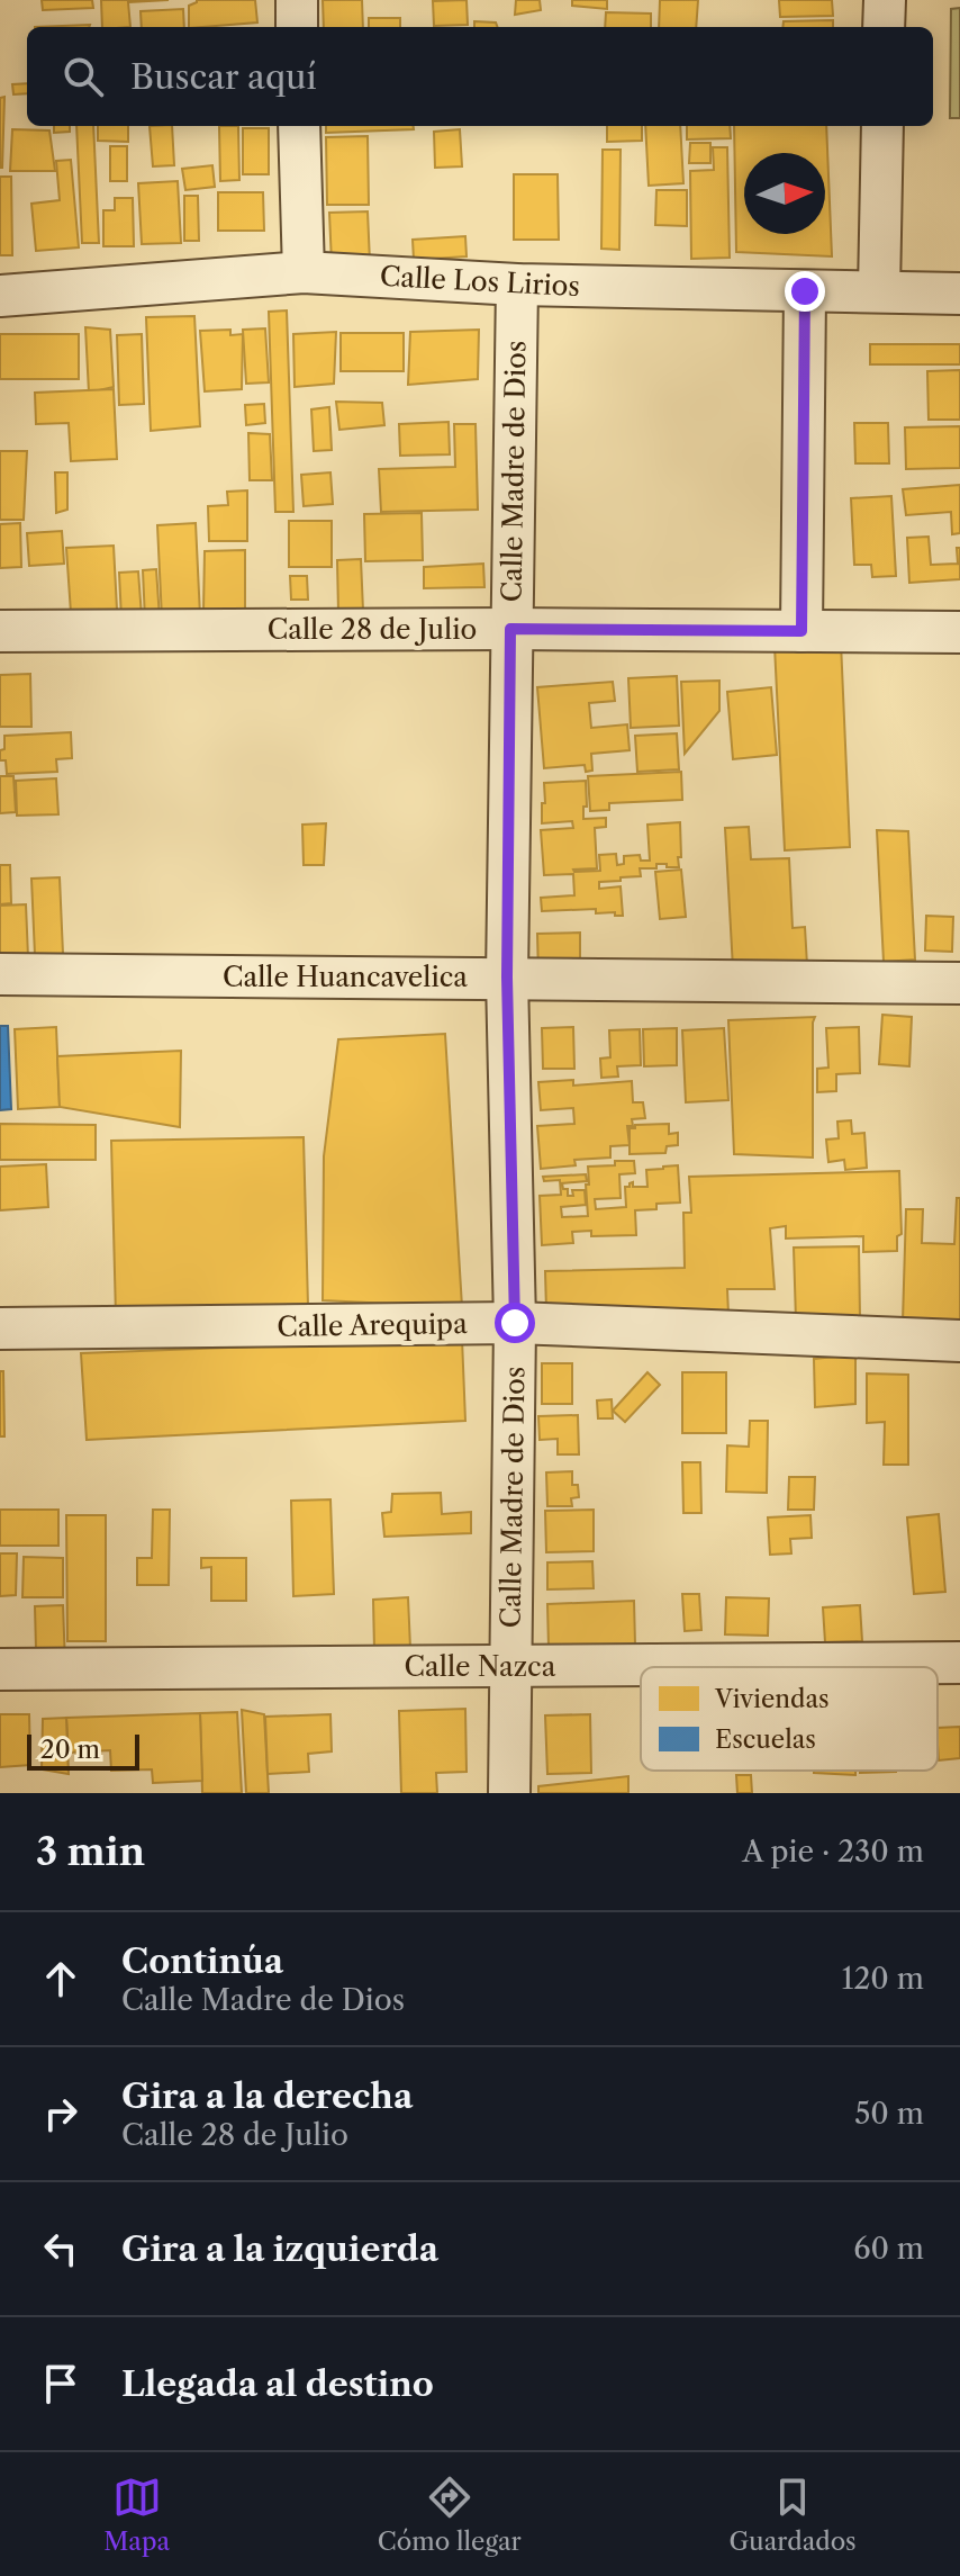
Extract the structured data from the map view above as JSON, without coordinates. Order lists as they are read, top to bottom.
{
  "streets": {
    "street": [
      "Calle Los Lirios",
      "Calle Madre de Dios",
      "Calle 28 de Julio",
      "Calle Huancavelica",
      "Calle Arequipa",
      "Calle Nazca"
    ]
  },
  "crossings": [
    ["Calle Los Lirios", "Calle Madre de Dios"],
    ["Calle Madre de Dios", "Calle 28 de Julio"],
    ["Calle Madre de Dios", "Calle Huancavelica"],
    ["Calle Madre de Dios", "Calle Arequipa"],
    ["Calle Madre de Dios", "Calle Nazca"]
  ],
  "legend": ["Viviendas", "Escuelas"],
  "scale_bar": "20 m",
  "north": "right",
  "page": {
    "search": "Buscar aquí",
    "scale": "20 m",
    "heading": ["3 min", "A pie · 230 m"],
    "list": [
      ["Continúa", "Calle Madre de Dios", "120 m"],
      ["Gira a la derecha", "Calle 28 de Julio", "50 m"],
      ["Gira a la izquierda", "60 m"],
      "Llegada al destino"
    ],
    "nav": ["Mapa", "Cómo llegar", "Guardados"]
  }
}
